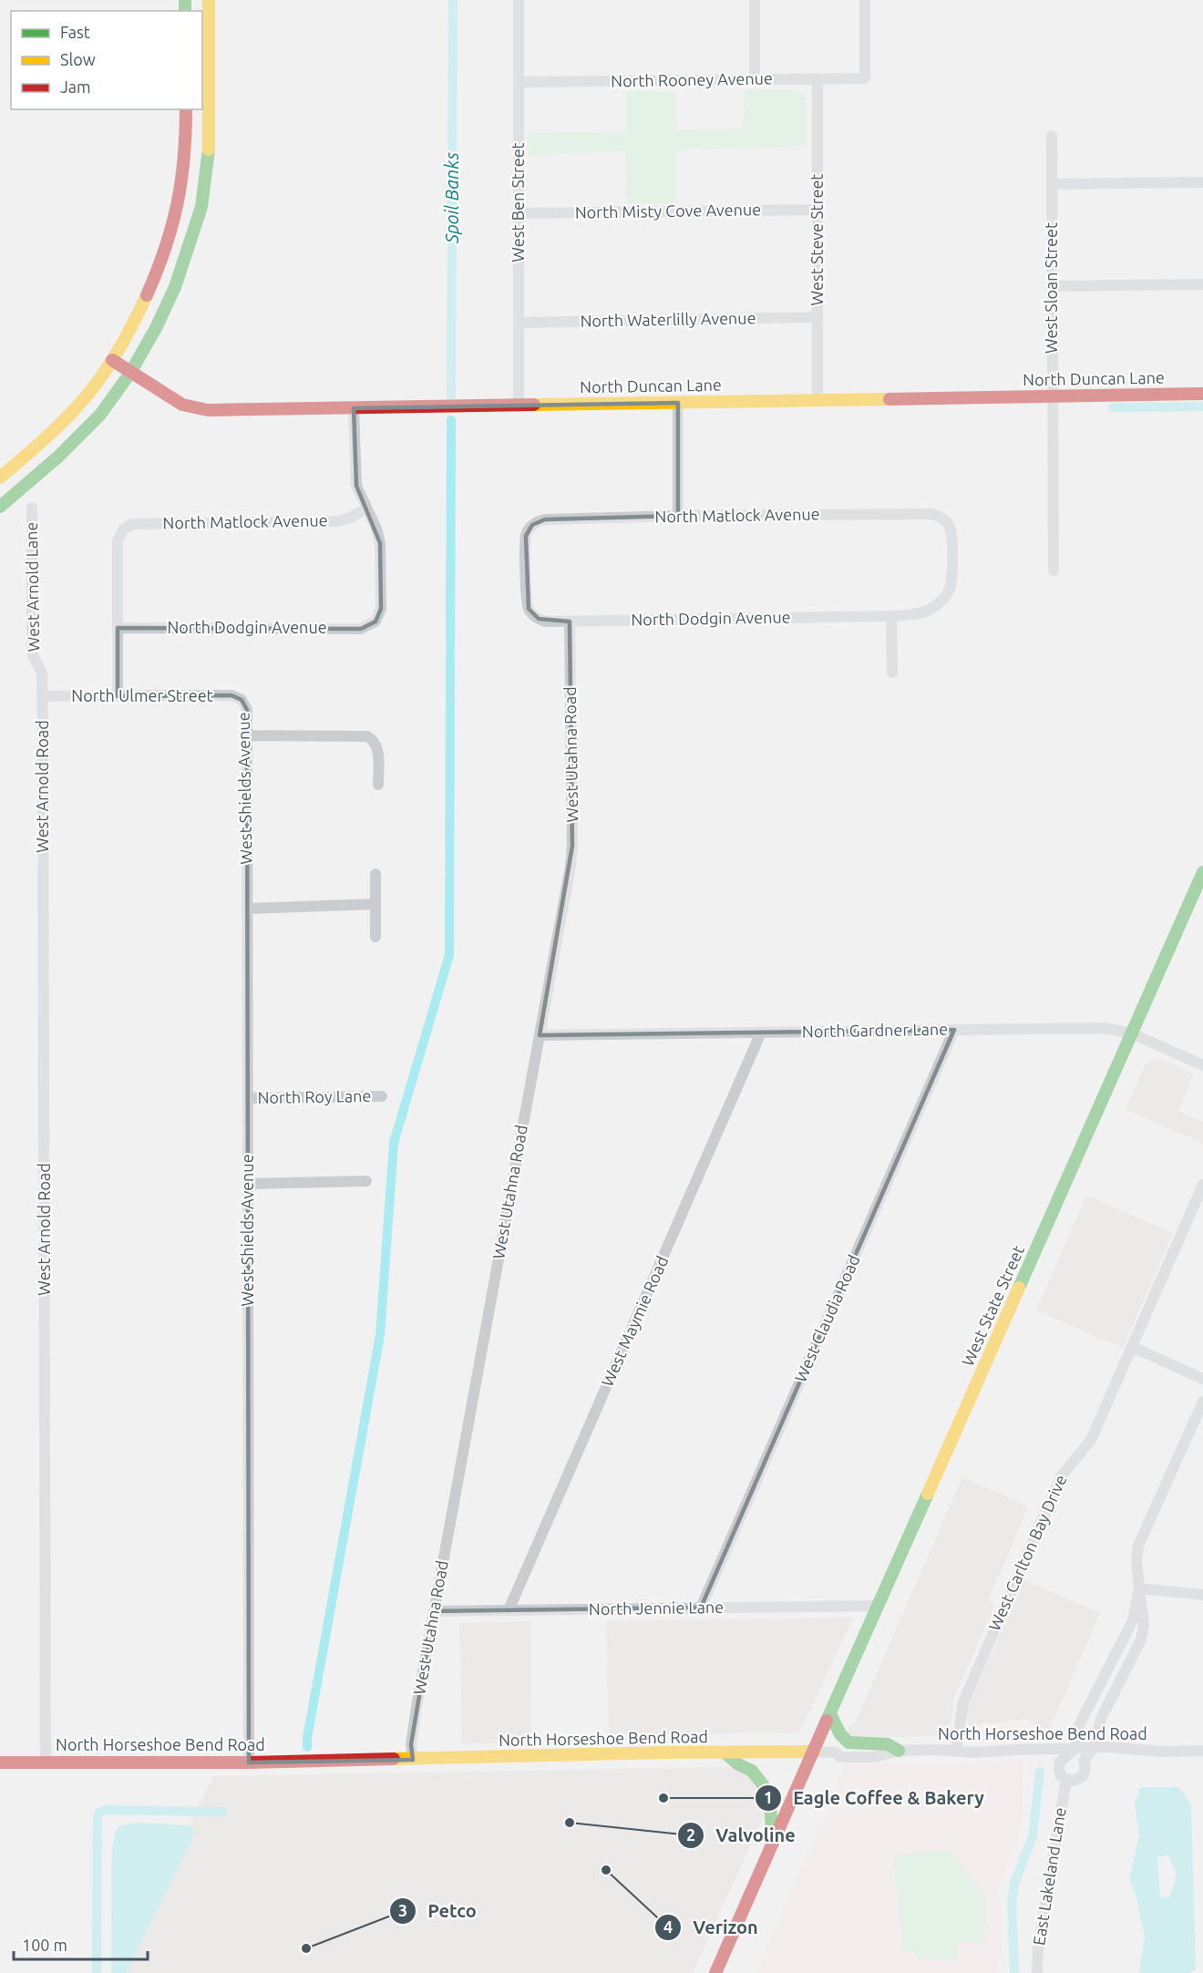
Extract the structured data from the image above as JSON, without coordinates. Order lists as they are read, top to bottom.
{
  "streets": {
    "street": [
      "North Rooney Avenue",
      "West Ben Street",
      "North Misty Cove Avenue",
      "West Steve Street",
      "West Sloan Street",
      "North Waterlilly Avenue",
      "North Duncan Lane",
      "North Matlock Avenue",
      "West Arnold Lane",
      "North Dodgin Avenue",
      "North Ulmer Street",
      "West Utahna Road",
      "West Arnold Road",
      "West Shields Avenue",
      "North Gardner Lane",
      "North Roy Lane",
      "West State Street",
      "West Claudia Road",
      "West Maymie Road",
      "West Carlton Bay Drive",
      "North Jennie Lane",
      "North Horseshoe Bend Road",
      "East Lakeland Lane"
    ]
  },
  "crossings": [
    ["North Rooney Avenue", "West Ben Street"],
    ["North Rooney Avenue", "West Steve Street"],
    ["West Ben Street", "North Misty Cove Avenue"],
    ["West Ben Street", "North Waterlilly Avenue"],
    ["West Ben Street", "North Duncan Lane"],
    ["North Misty Cove Avenue", "West Steve Street"],
    ["West Steve Street", "North Waterlilly Avenue"],
    ["West Steve Street", "North Duncan Lane"],
    ["West Sloan Street", "North Duncan Lane"],
    ["North Matlock Avenue", "North Dodgin Avenue"],
    ["West Arnold Lane", "North Ulmer Street"],
    ["West Arnold Lane", "West Arnold Road"],
    ["North Dodgin Avenue", "West Utahna Road"],
    ["North Ulmer Street", "West Arnold Road"],
    ["North Ulmer Street", "West Shields Avenue"],
    ["West Utahna Road", "North Gardner Lane"],
    ["West Utahna Road", "North Jennie Lane"],
    ["West Utahna Road", "North Horseshoe Bend Road"],
    ["West Arnold Road", "North Horseshoe Bend Road"],
    ["West Shields Avenue", "North Roy Lane"],
    ["West Shields Avenue", "North Horseshoe Bend Road"],
    ["North Gardner Lane", "West State Street"],
    ["North Gardner Lane", "West Claudia Road"],
    ["North Gardner Lane", "West Maymie Road"],
    ["West State Street", "North Jennie Lane"],
    ["West State Street", "North Horseshoe Bend Road"],
    ["West Claudia Road", "North Jennie Lane"],
    ["West Maymie Road", "North Jennie Lane"],
    ["West Carlton Bay Drive", "North Horseshoe Bend Road"],
    ["North Horseshoe Bend Road", "East Lakeland Lane"]
  ],
  "water": ["Spoil Banks"],
  "places": [
    "Eagle Coffee & Bakery",
    "Valvoline",
    "Verizon",
    "Petco"
  ],
  "legend": ["Fast", "Slow", "Jam"],
  "scale_bar": "100 m"
}
